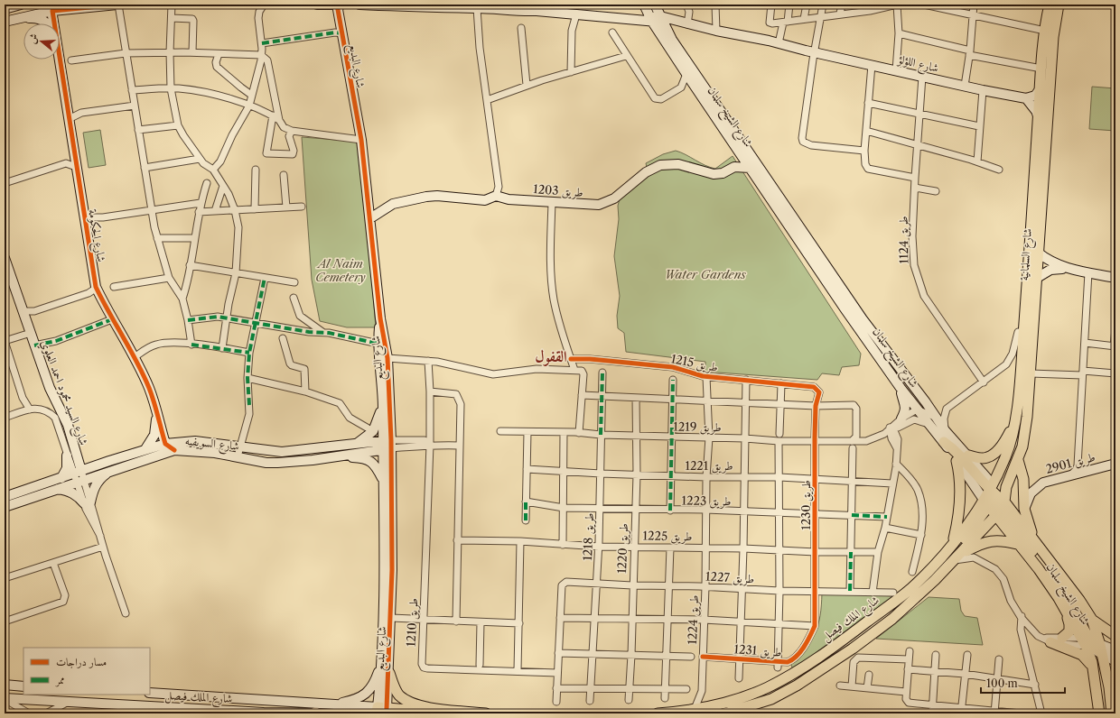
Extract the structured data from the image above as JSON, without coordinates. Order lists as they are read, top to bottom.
{
  "streets": {
    "main road": ["شارع الشيخ سلمان", "شارع السلمانية", "شارع الملك فيصل"],
    "street": [
      "شارع اللؤلؤ",
      "شارع البديع",
      "طريق 1203",
      "شارع الحكومة",
      "طريق 1124",
      "طريق 1215",
      "شارع السيد محمود احمد العلوي",
      "طريق 1219",
      "شارع السويفيه",
      "طريق 2901",
      "طريق 1221",
      "طريق 1223",
      "طريق 1230",
      "طريق 1225",
      "طريق 1218",
      "طريق 1220",
      "طريق 1227",
      "طريق 1224",
      "طريق 1210",
      "طريق 1231"
    ]
  },
  "crossings": [
    ["شارع اللؤلؤ", "شارع الشيخ سلمان"],
    ["شارع اللؤلؤ", "طريق 1124"],
    ["شارع البديع", "طريق 1203"],
    ["شارع البديع", "شارع السويفيه"],
    ["شارع البديع", "شارع الملك فيصل"],
    ["شارع الشيخ سلمان", "طريق 1203"],
    ["شارع الشيخ سلمان", "شارع السلمانية"],
    ["شارع الشيخ سلمان", "طريق 1219"],
    ["شارع الشيخ سلمان", "شارع الملك فيصل"],
    ["شارع الحكومة", "شارع السويفيه"],
    ["شارع السلمانية", "شارع الملك فيصل"],
    ["طريق 1215", "طريق 1230"],
    ["طريق 1215", "طريق 1224"],
    ["شارع السيد محمود احمد العلوي", "شارع السويفيه"],
    ["طريق 1219", "طريق 1230"],
    ["طريق 1219", "طريق 1218"],
    ["طريق 1219", "طريق 1220"],
    ["طريق 1219", "طريق 1224"],
    ["طريق 1221", "طريق 1230"],
    ["طريق 1221", "طريق 1218"],
    ["طريق 1221", "طريق 1220"],
    ["طريق 1221", "طريق 1224"],
    ["طريق 1223", "طريق 1230"],
    ["طريق 1223", "طريق 1218"],
    ["طريق 1223", "طريق 1220"],
    ["طريق 1223", "طريق 1224"],
    ["طريق 1230", "طريق 1225"],
    ["طريق 1230", "طريق 1227"],
    ["طريق 1230", "طريق 1231"],
    ["طريق 1225", "طريق 1218"],
    ["طريق 1225", "طريق 1220"],
    ["طريق 1225", "طريق 1224"],
    ["طريق 1218", "طريق 1227"],
    ["طريق 1220", "طريق 1227"],
    ["طريق 1227", "طريق 1224"],
    ["شارع الملك فيصل", "طريق 1224"],
    ["طريق 1224", "طريق 1231"]
  ],
  "districts": ["القفول"],
  "parks": ["Al Naim Cemetery", "Water Gardens"],
  "legend": ["مسار دراجات", "ممر"],
  "scale_bar": "100 m",
  "north": "left"
}
